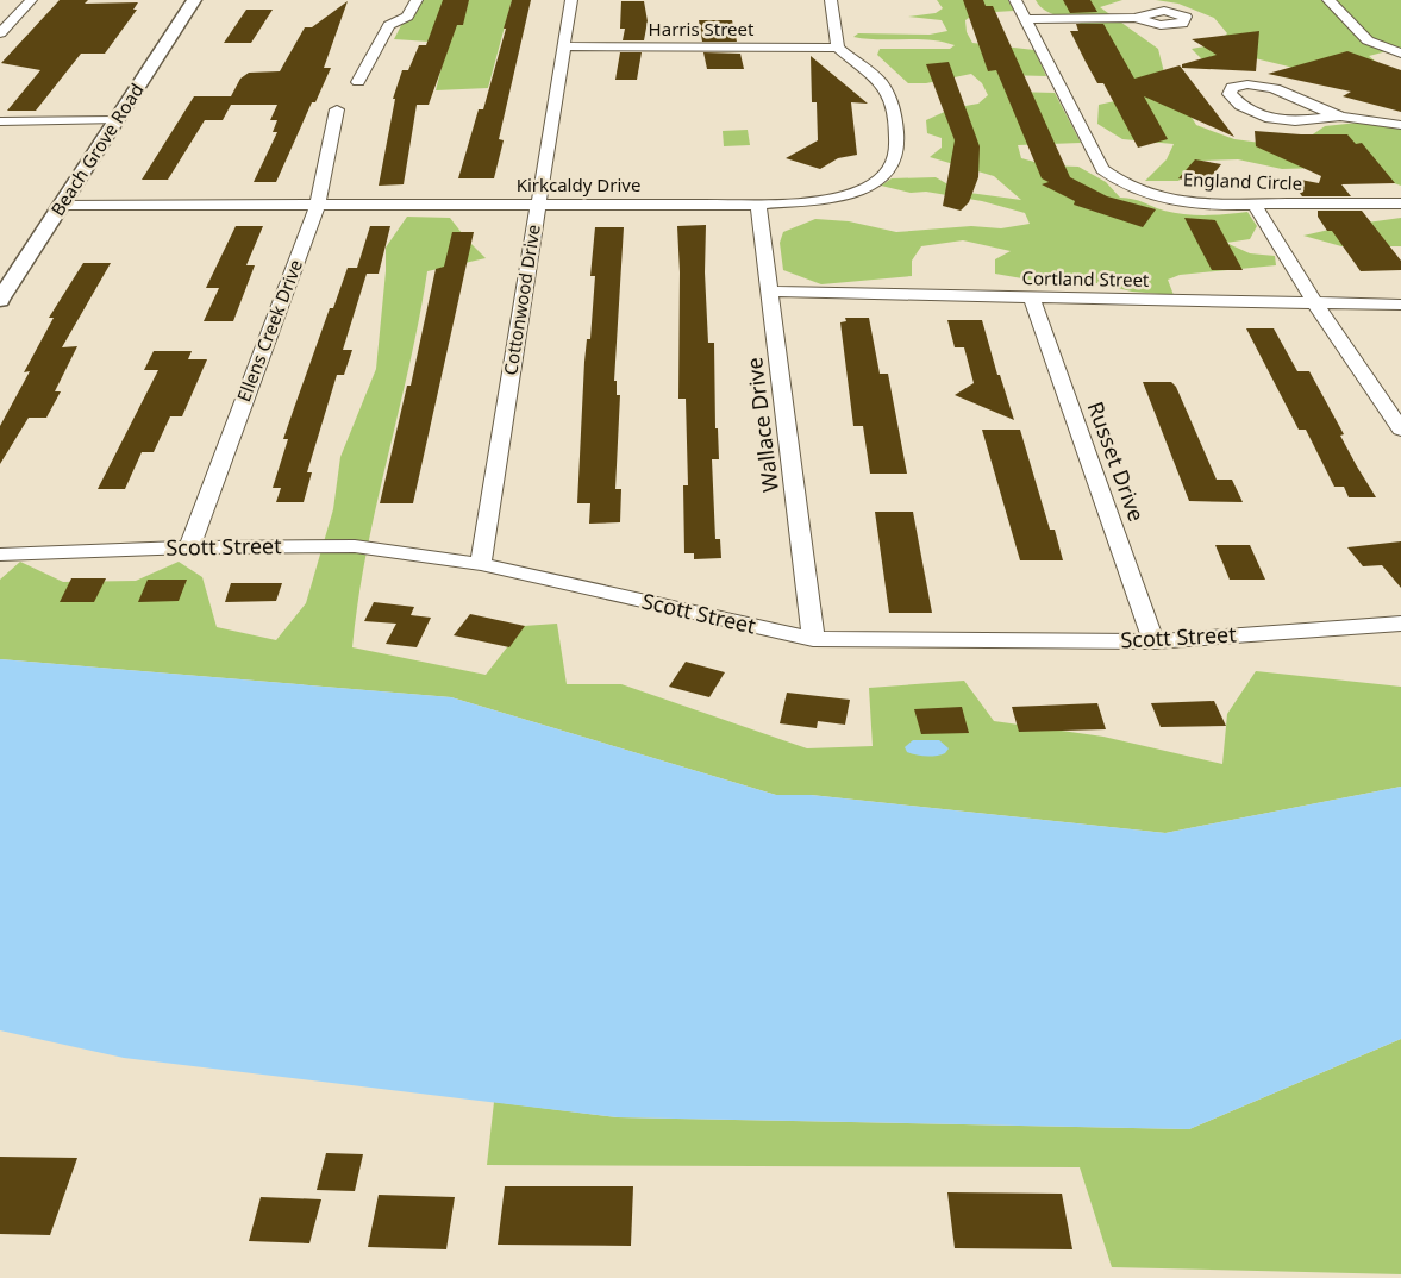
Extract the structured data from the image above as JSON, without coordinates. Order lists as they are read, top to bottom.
{
  "streets": {
    "street": [
      "Harris Street",
      "Beach Grove Road",
      "England Circle",
      "Kirkcaldy Drive",
      "Cortland Street",
      "Cottonwood Drive",
      "Ellens Creek Drive",
      "Wallace Drive",
      "Russet Drive",
      "Scott Street"
    ]
  },
  "crossings": [
    ["Harris Street", "Kirkcaldy Drive"],
    ["Harris Street", "Cottonwood Drive"],
    ["Beach Grove Road", "Kirkcaldy Drive"],
    ["Kirkcaldy Drive", "Cottonwood Drive"],
    ["Kirkcaldy Drive", "Ellens Creek Drive"],
    ["Kirkcaldy Drive", "Wallace Drive"],
    ["Cortland Street", "Wallace Drive"],
    ["Cortland Street", "Russet Drive"],
    ["Cottonwood Drive", "Scott Street"],
    ["Ellens Creek Drive", "Scott Street"],
    ["Wallace Drive", "Scott Street"],
    ["Russet Drive", "Scott Street"]
  ]
}
